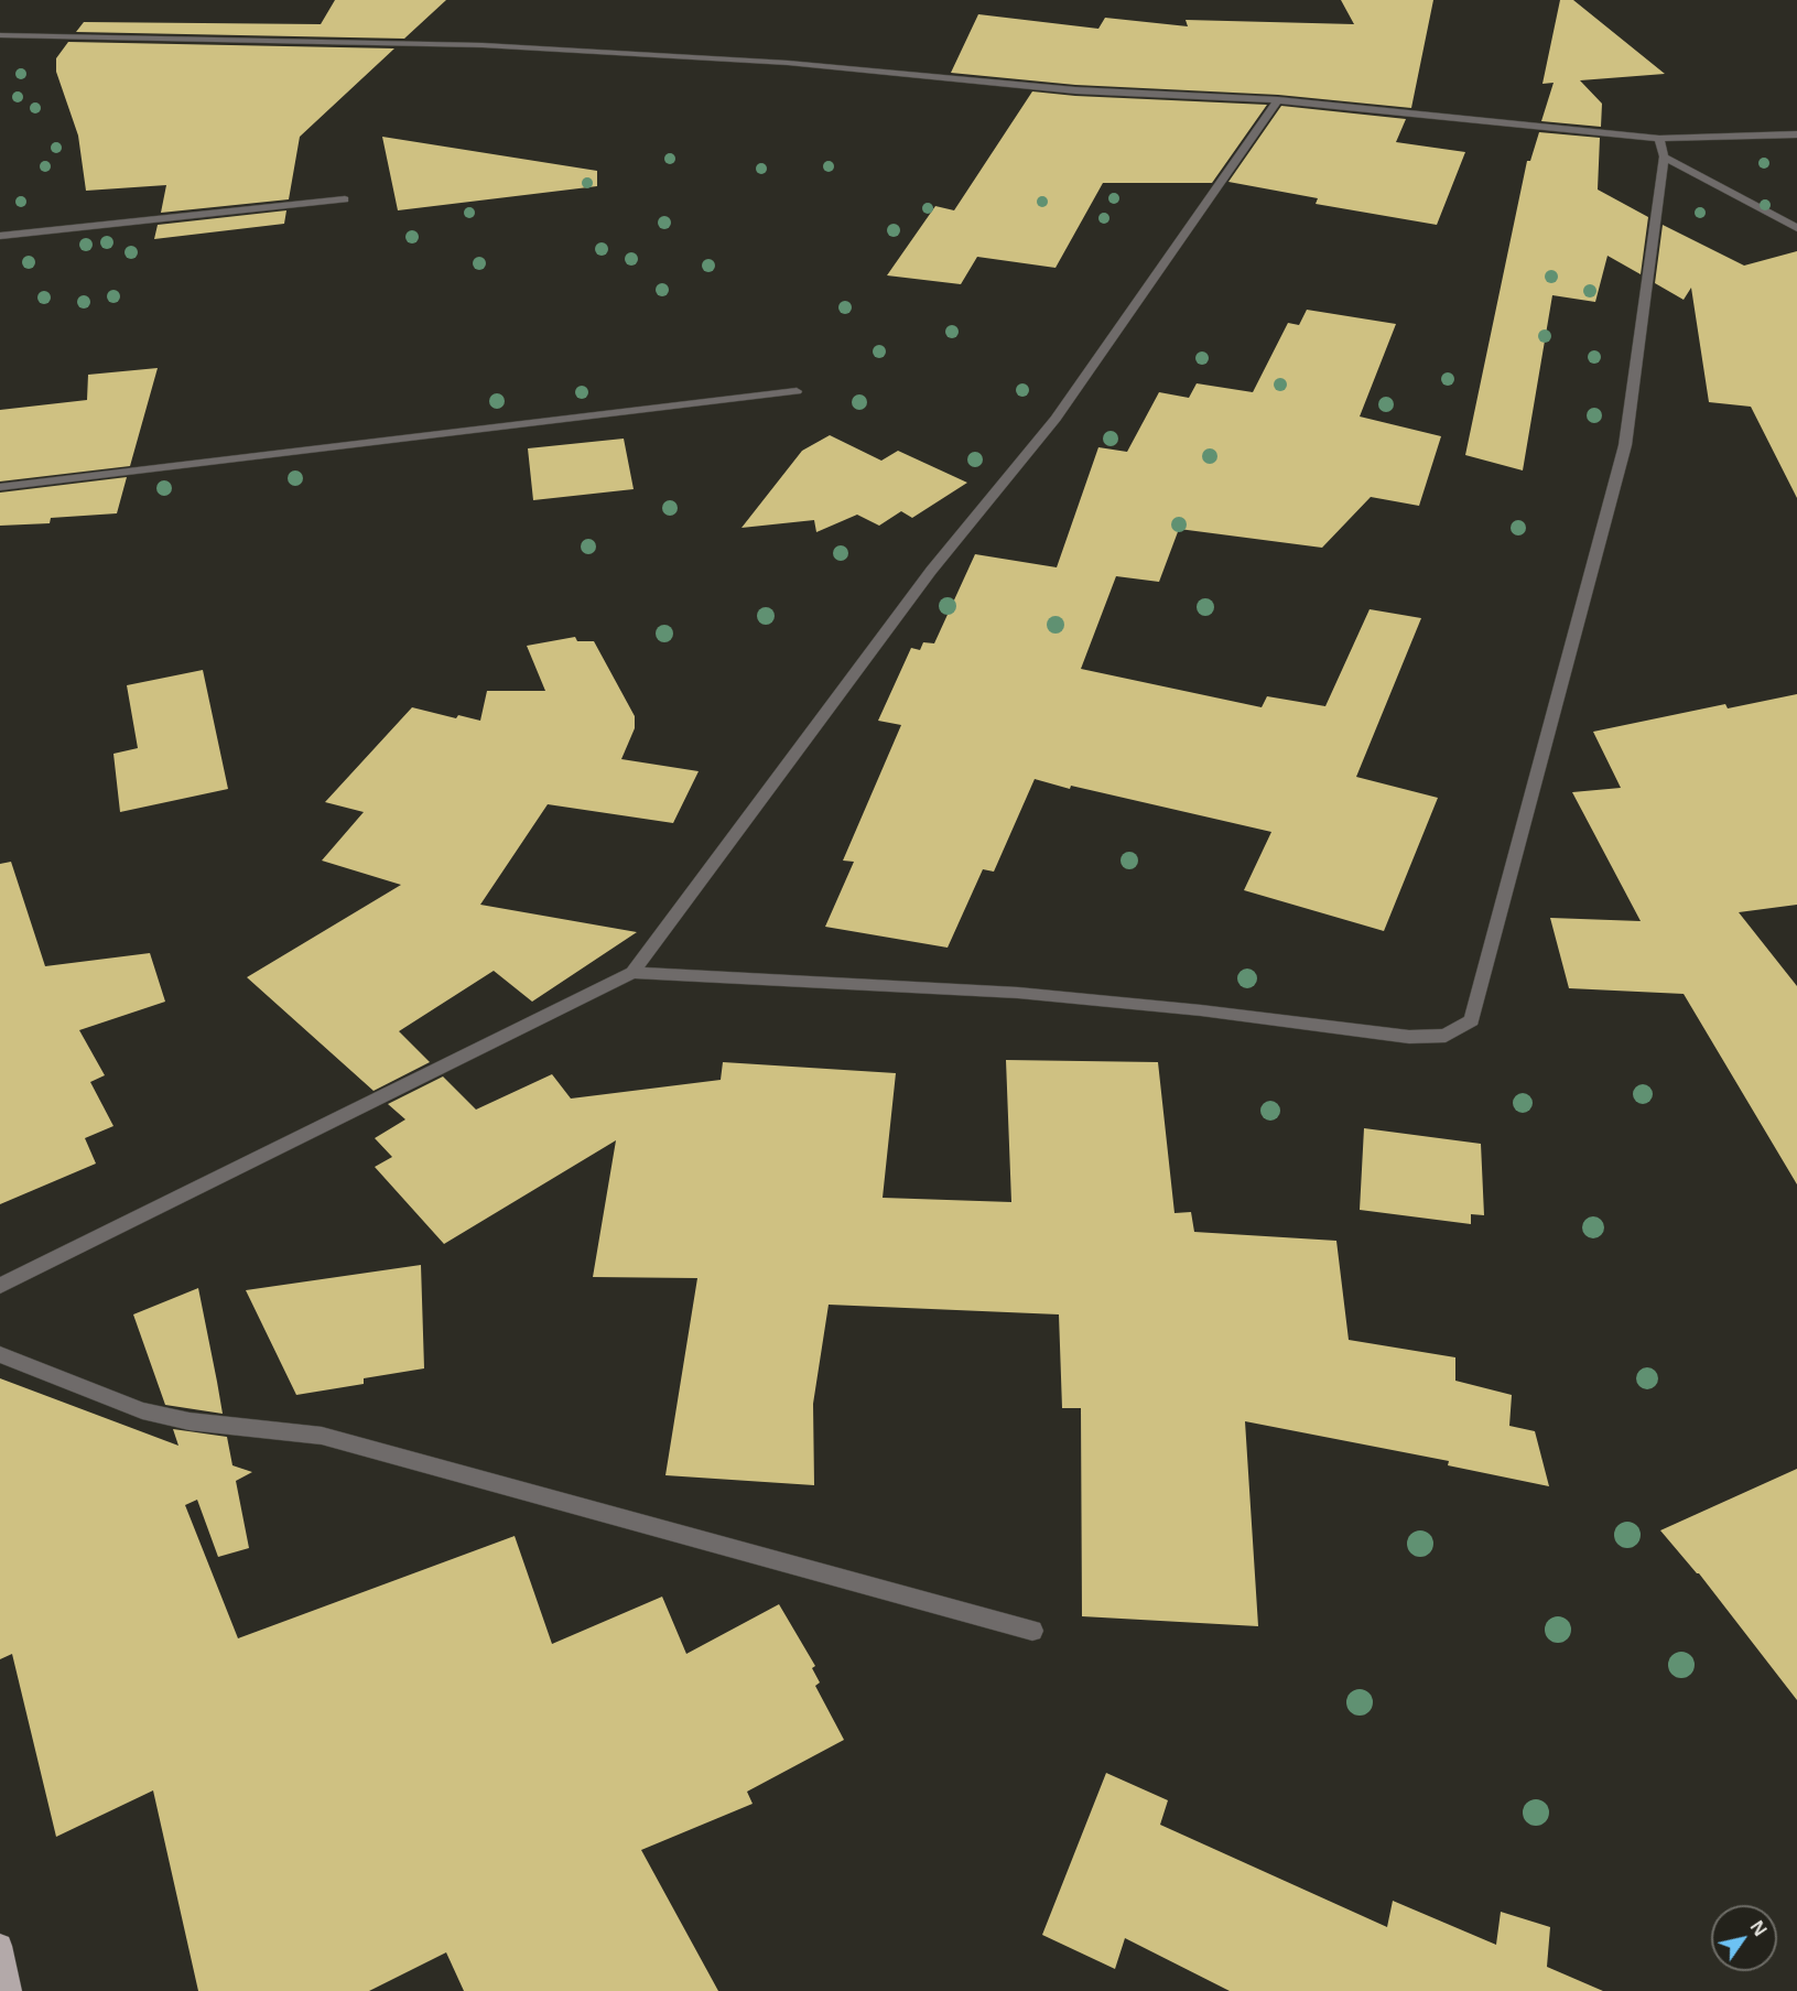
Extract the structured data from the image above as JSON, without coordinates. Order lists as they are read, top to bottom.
{
  "north": "top right"
}
